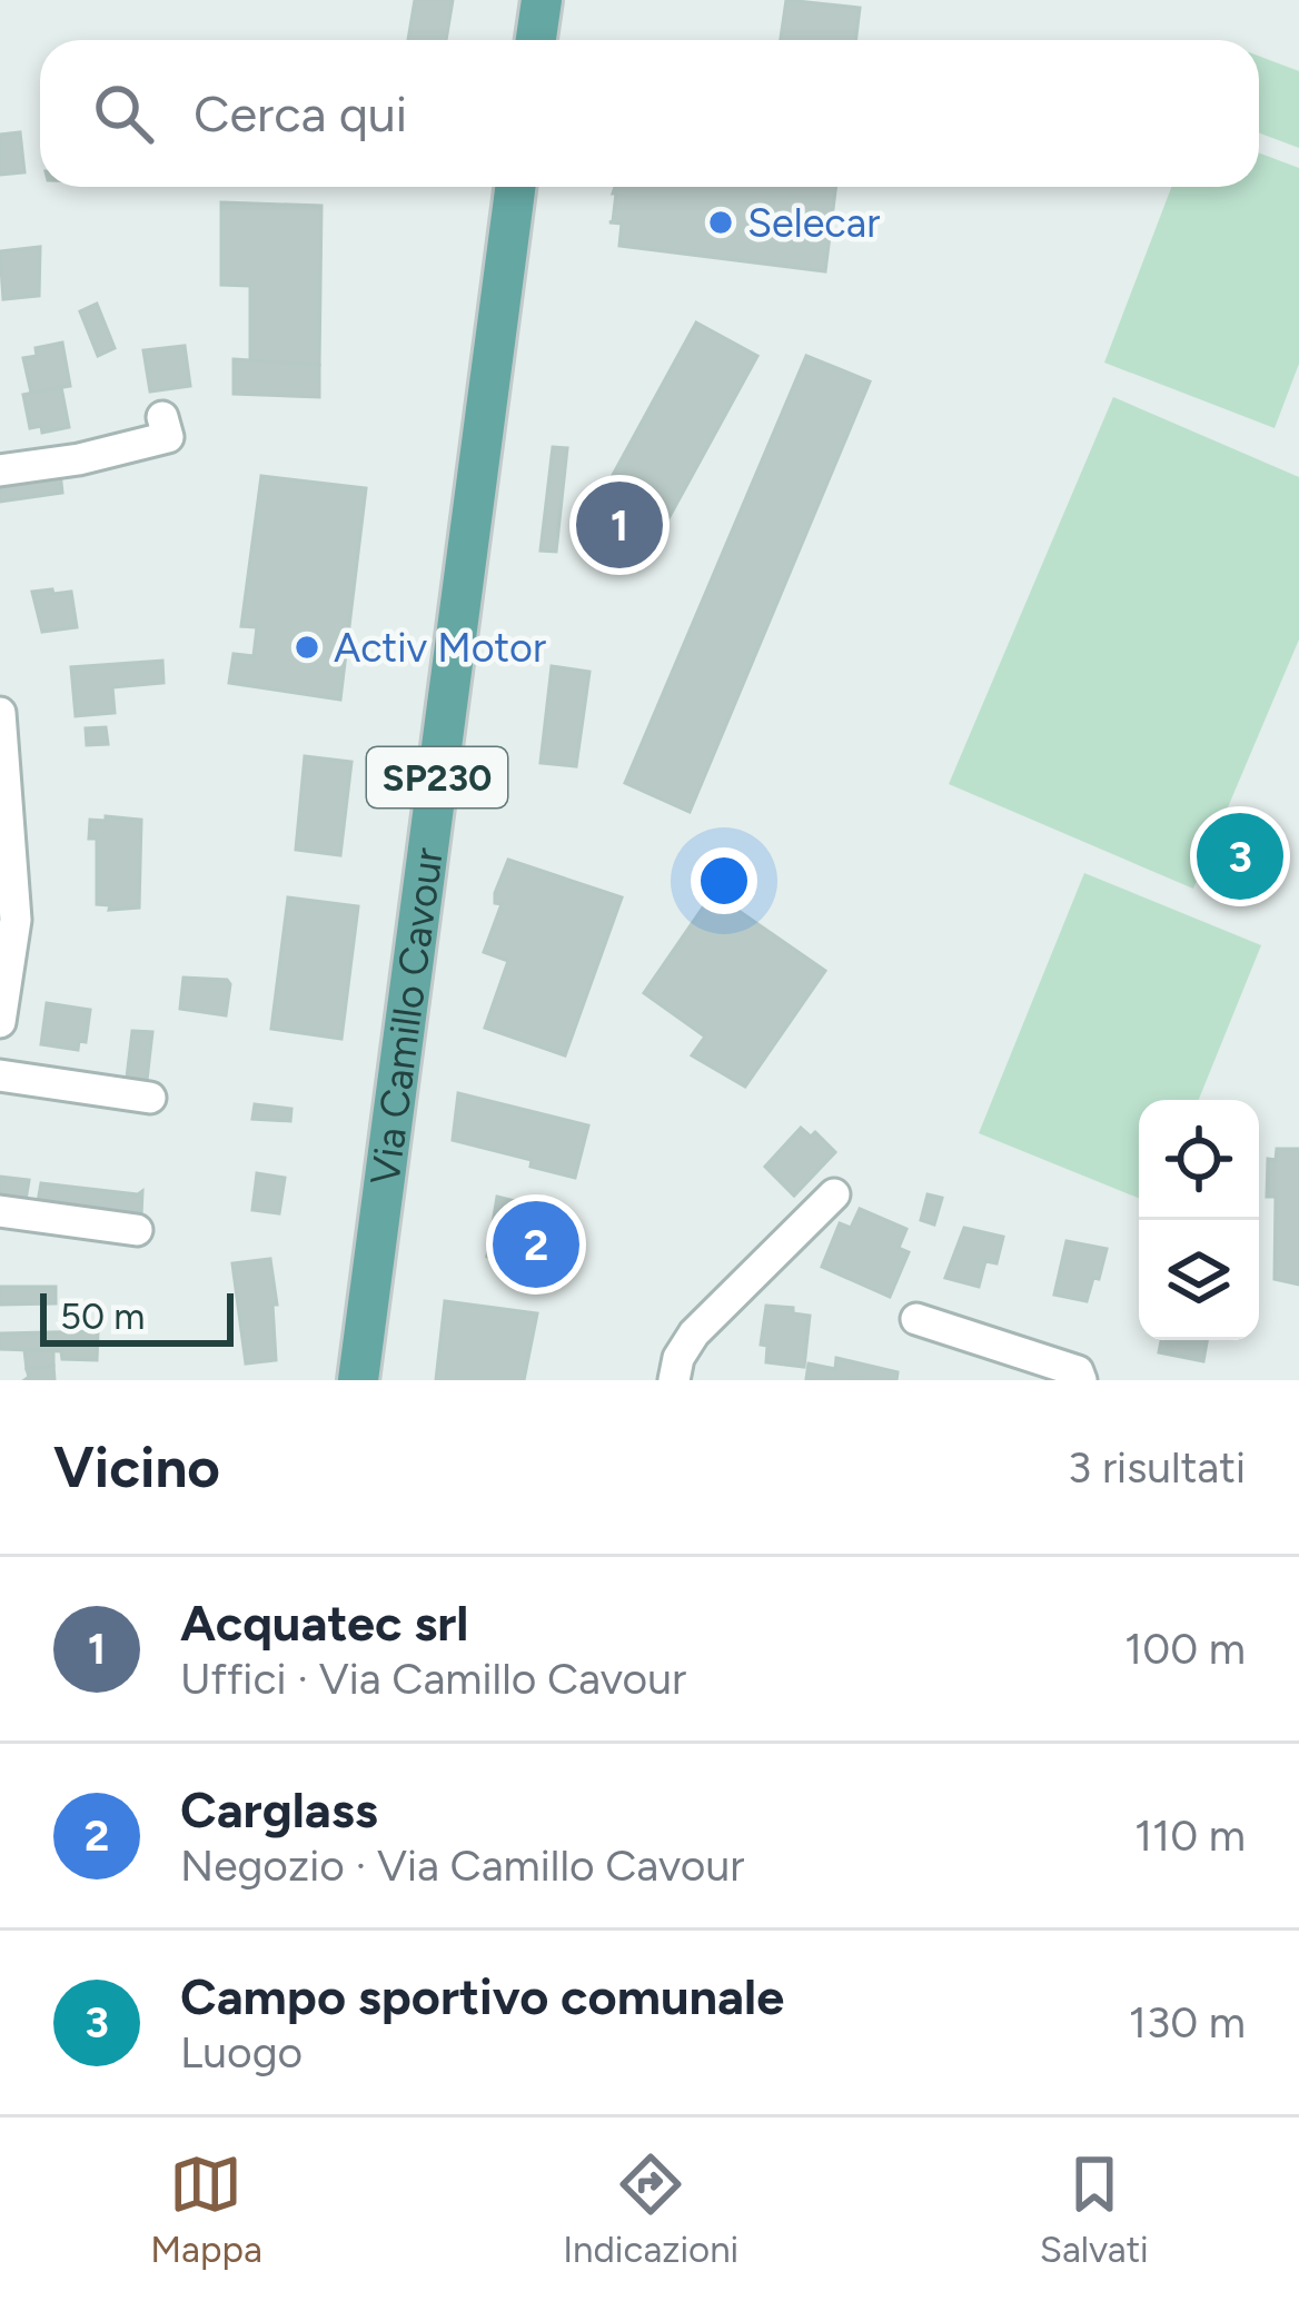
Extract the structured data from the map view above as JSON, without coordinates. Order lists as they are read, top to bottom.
{
  "streets": {
    "main road": ["SP230", "Via Camillo Cavour"]
  },
  "places": ["Selecar", "Activ Motor"],
  "scale_bar": "50 m",
  "page": {
    "search": "Cerca qui",
    "pins": ["1", "3", "2"],
    "scale": "50 m",
    "heading": ["Vicino", "3 risultati"],
    "list": [
      {
        "mark": "1",
        "name": "Acquatec srl",
        "note": "Uffici · Via Camillo Cavour",
        "value": "100 m"
      },
      {
        "mark": "2",
        "name": "Carglass",
        "note": "Negozio · Via Camillo Cavour",
        "value": "110 m"
      },
      {
        "mark": "3",
        "name": "Campo sportivo comunale",
        "note": "Luogo",
        "value": "130 m"
      }
    ],
    "nav": ["Mappa", "Indicazioni", "Salvati"]
  }
}
